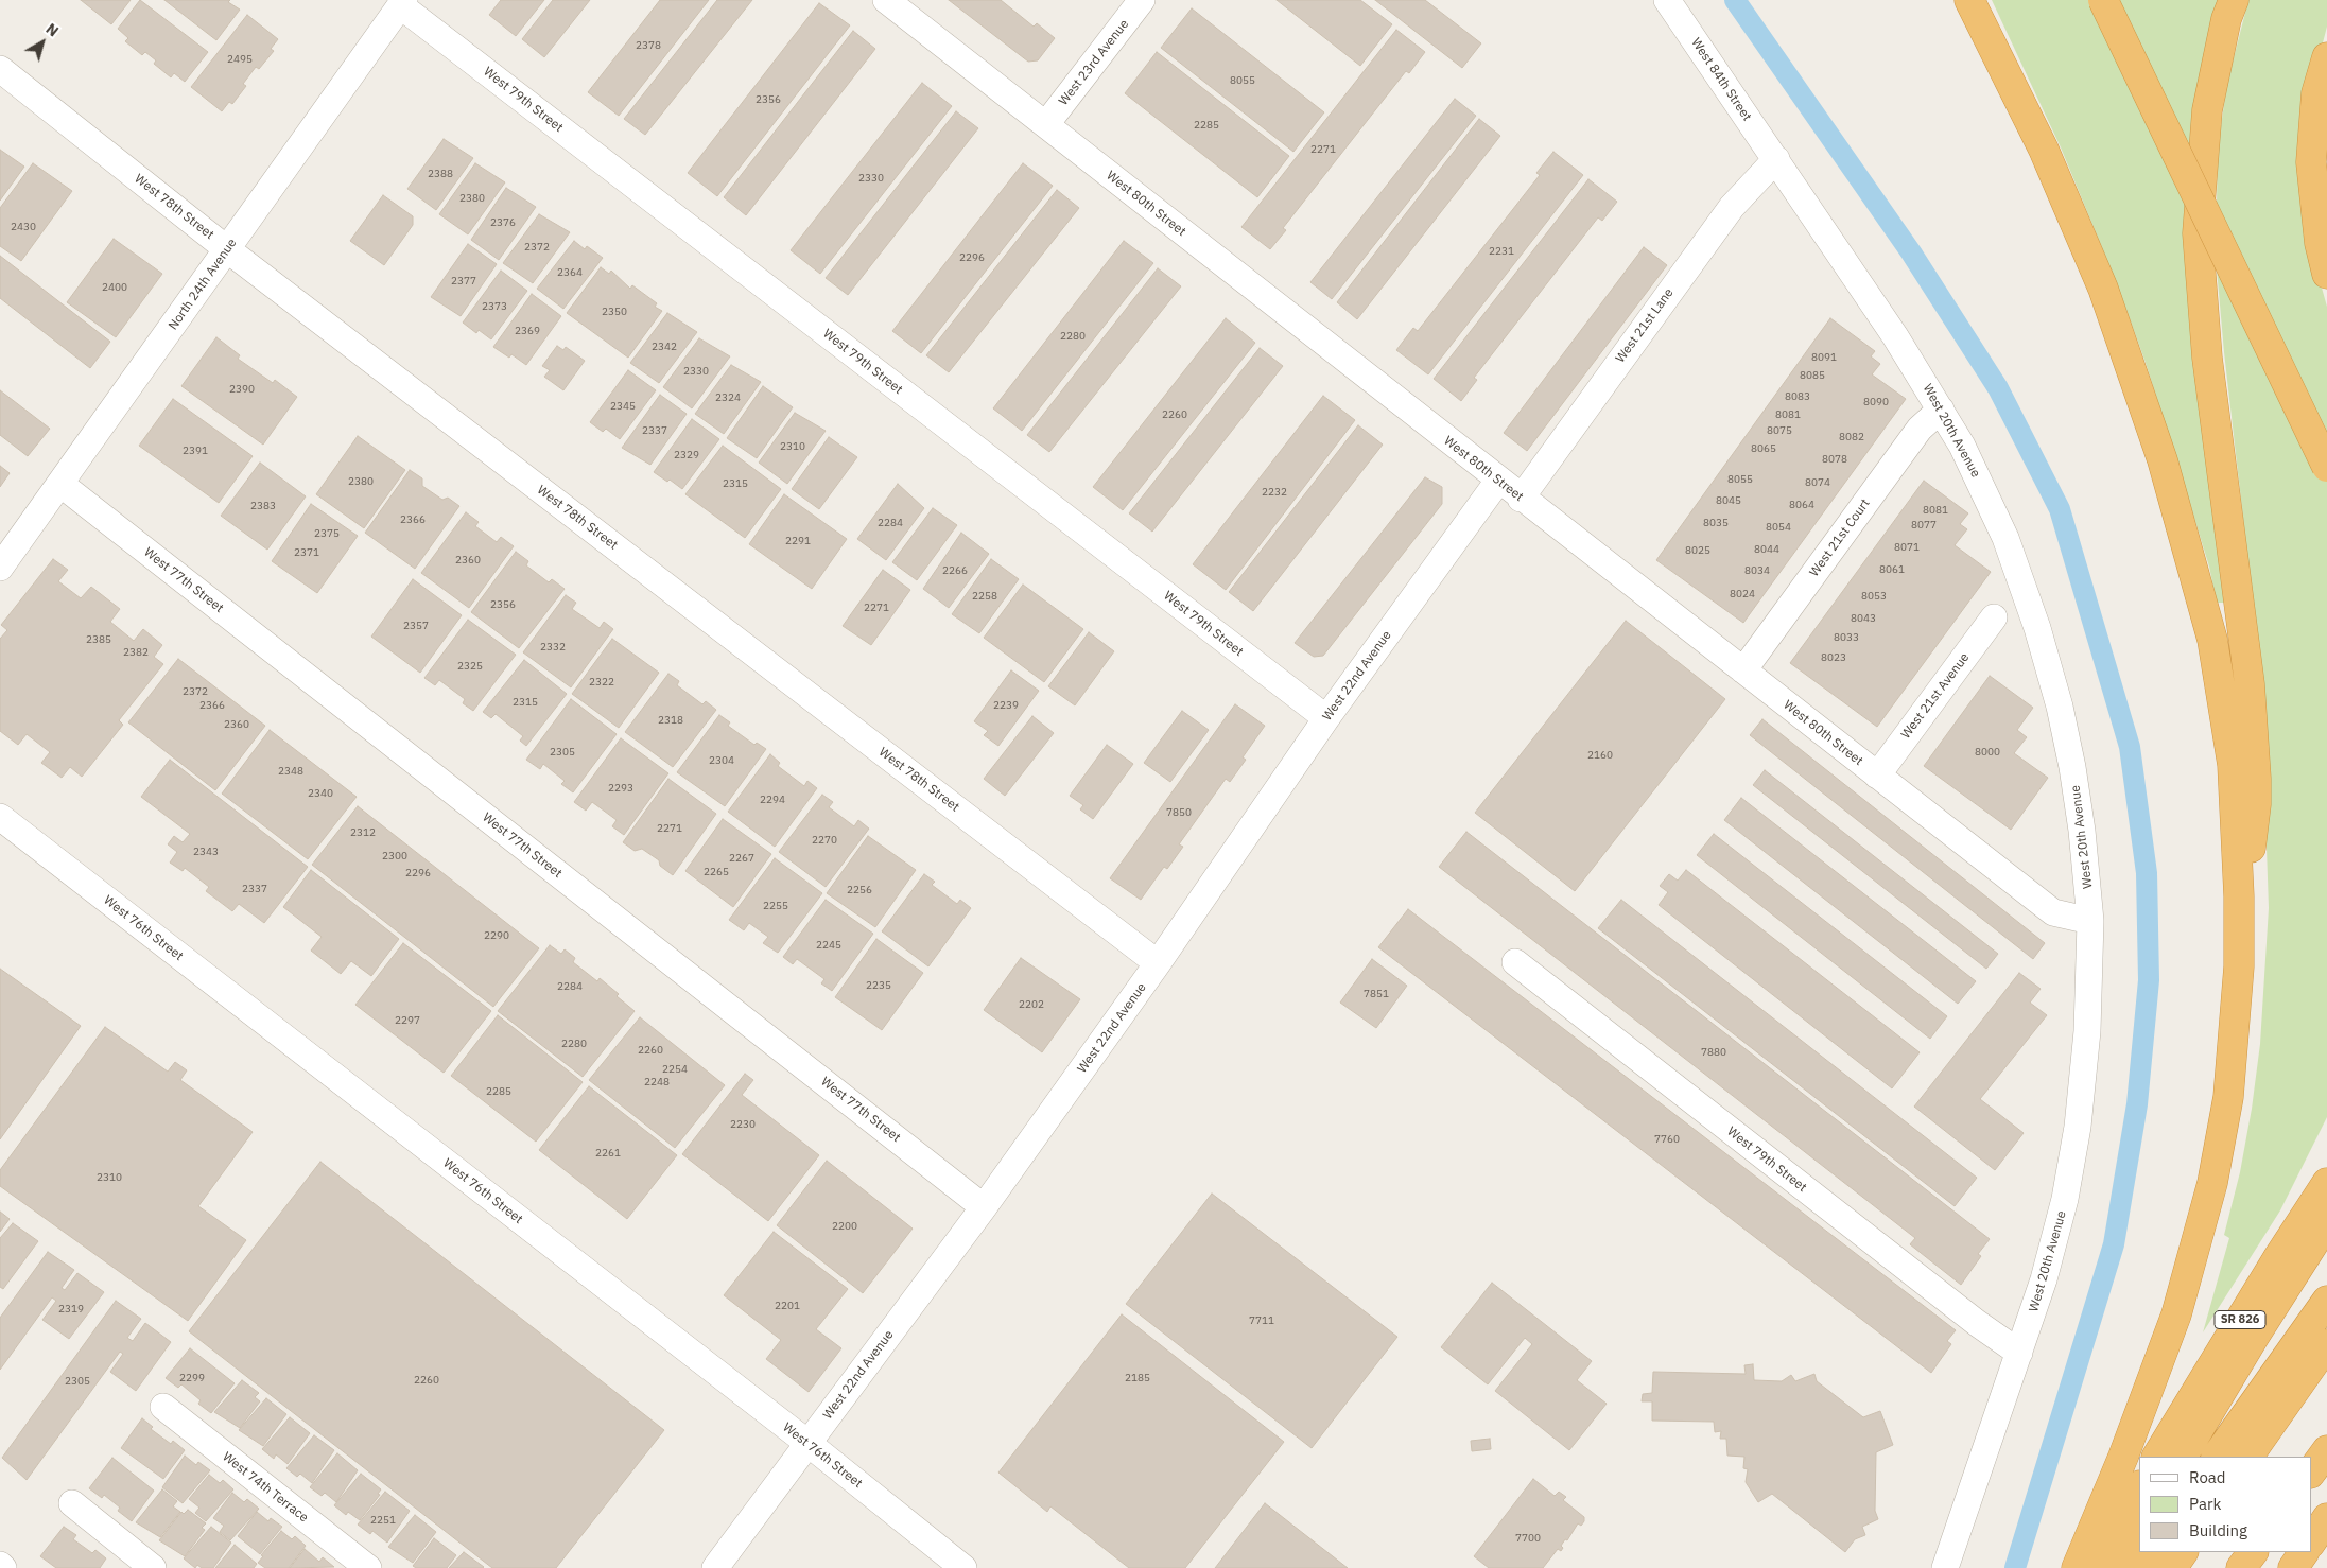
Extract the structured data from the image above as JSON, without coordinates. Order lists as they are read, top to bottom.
{
  "streets": {
    "highway": ["SR 826"],
    "street": [
      "West 23rd Avenue",
      "West 84th Street",
      "West 79th Street",
      "West 80th Street",
      "West 78th Street",
      "North 24th Avenue",
      "West 21st Lane",
      "West 20th Avenue",
      "West 21st Court",
      "West 77th Street",
      "West 22nd Avenue",
      "West 21st Avenue",
      "West 76th Street",
      "West 74th Terrace"
    ]
  },
  "crossings": [
    ["West 23rd Avenue", "West 80th Street"],
    ["West 84th Street", "West 21st Lane"],
    ["West 84th Street", "West 20th Avenue"],
    ["West 79th Street", "North 24th Avenue"],
    ["West 79th Street", "West 20th Avenue"],
    ["West 79th Street", "West 22nd Avenue"],
    ["West 80th Street", "West 21st Lane"],
    ["West 80th Street", "West 20th Avenue"],
    ["West 80th Street", "West 21st Court"],
    ["West 80th Street", "West 22nd Avenue"],
    ["West 80th Street", "West 21st Avenue"],
    ["West 78th Street", "North 24th Avenue"],
    ["West 78th Street", "West 22nd Avenue"],
    ["North 24th Avenue", "West 77th Street"],
    ["West 21st Lane", "West 20th Avenue"],
    ["West 20th Avenue", "West 21st Court"],
    ["West 77th Street", "West 22nd Avenue"],
    ["West 22nd Avenue", "West 76th Street"]
  ],
  "house_numbers": [
    "2378",
    "2495",
    "8055",
    "2356",
    "2285",
    "2271",
    "2388",
    "2330",
    "2380",
    "2376",
    "2430",
    "2372",
    "2231",
    "2296",
    "2364",
    "2377",
    "2400",
    "2373",
    "2350",
    "2369",
    "2280",
    "2342",
    "8091",
    "2330",
    "8085",
    "2390",
    "8083",
    "2324",
    "8090",
    "2345",
    "2260",
    "8081",
    "2337",
    "8075",
    "8082",
    "2310",
    "8065",
    "2391",
    "2329",
    "8078",
    "8055",
    "2380",
    "8074",
    "2315",
    "2232",
    "8045",
    "8064",
    "2383",
    "8081",
    "2366",
    "2284",
    "8035",
    "8077",
    "8054",
    "2375",
    "2291",
    "8071",
    "8044",
    "8025",
    "2371",
    "2360",
    "8061",
    "2266",
    "8034",
    "8024",
    "2258",
    "8053",
    "2356",
    "2271",
    "8043",
    "2357",
    "8033",
    "2385",
    "2332",
    "2382",
    "8023",
    "2325",
    "2322",
    "2372",
    "2315",
    "2366",
    "2239",
    "2318",
    "2360",
    "2305",
    "8000",
    "2160",
    "2304",
    "2348",
    "2293",
    "2340",
    "2294",
    "7850",
    "2271",
    "2312",
    "2270",
    "2343",
    "2300",
    "2267",
    "2265",
    "2296",
    "2337",
    "2256",
    "2255",
    "2290",
    "2245",
    "2235",
    "2284",
    "7851",
    "2202",
    "2297",
    "2280",
    "2260",
    "7880",
    "2254",
    "2248",
    "2285",
    "2230",
    "7760",
    "2261",
    "2310",
    "2200",
    "2201",
    "2319",
    "7711",
    "2299",
    "2185",
    "2260",
    "2305",
    "2251",
    "7700"
  ],
  "legend": ["Road", "Park", "Building"],
  "north": "top right"
}
